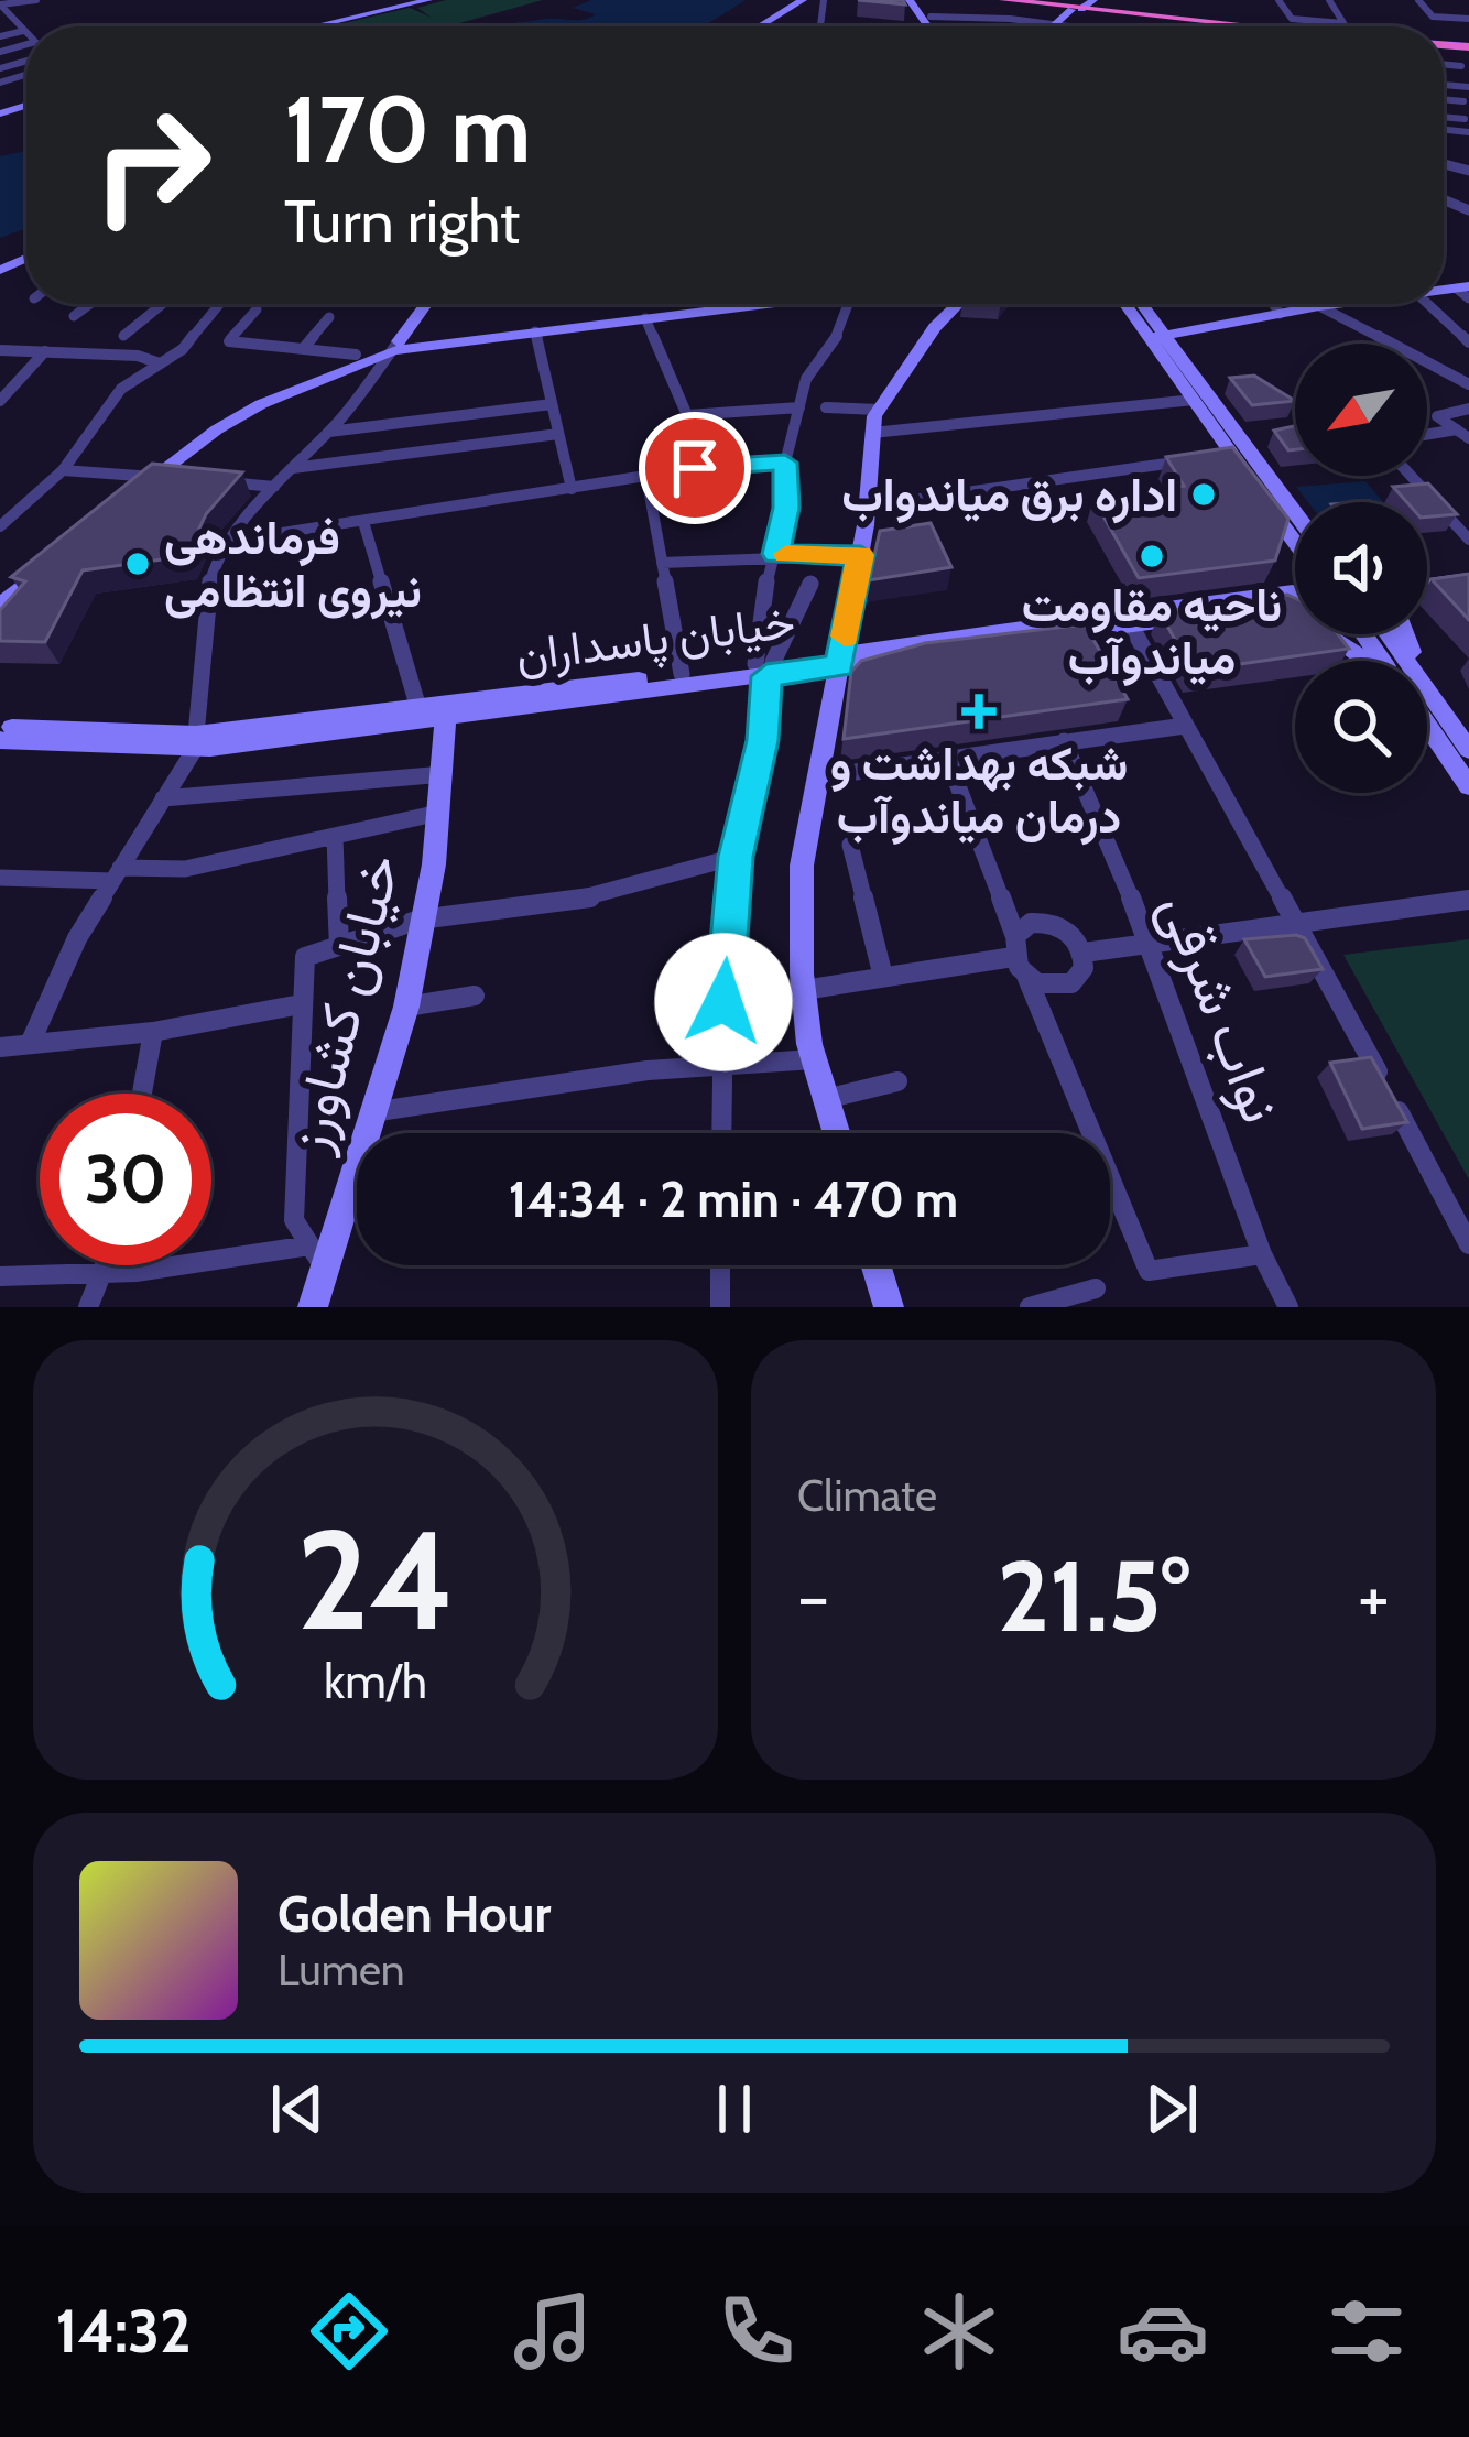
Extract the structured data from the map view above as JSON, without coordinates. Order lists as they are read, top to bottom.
{
  "streets": {
    "main road": ["خیابان پاسداران", "خیابان کشاورز"],
    "street": ["نواب شرقی"]
  },
  "crossings": [
    ["خیابان پاسداران", "خیابان کشاورز"]
  ],
  "places": {
    "other": ["اداره برق میاندواب", "ناحیه مقاومت میاندوآب", "فرماندهی نیروی انتظامی"],
    "health": ["شبکه بهداشت و درمان میاندوآب"]
  },
  "north": "bottom left",
  "page": {
    "turn": ["170 m", "Turn right"],
    "limit": "30",
    "trip": "14:34 · 2 min · 470 m",
    "tile": "Climate",
    "heat": ["−", "21.5°", "+"],
    "song": ["Golden Hour", "Lumen"],
    "tabs": "14:32",
    "gauge": ["24", "km/h"]
  }
}
